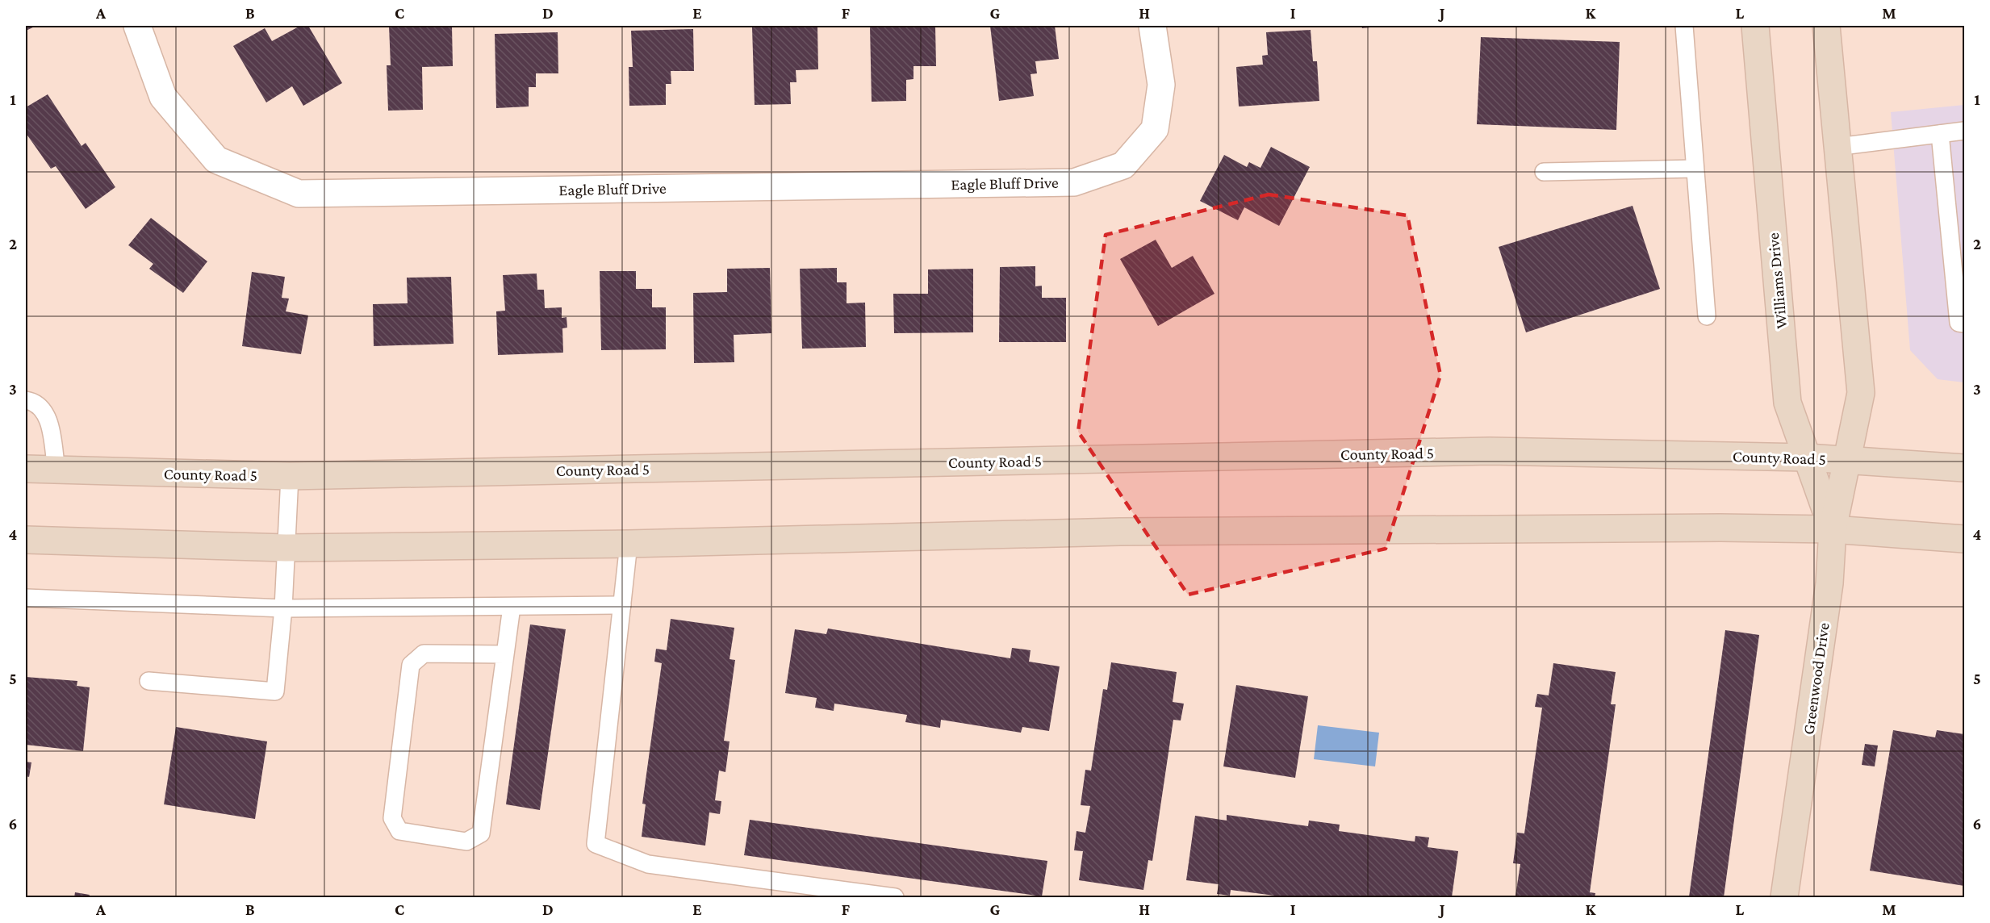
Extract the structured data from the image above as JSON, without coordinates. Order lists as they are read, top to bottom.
{
  "streets": {
    "main road": ["Williams Drive", "County Road 5", "Greenwood Drive"],
    "street": ["Eagle Bluff Drive"]
  },
  "crossings": [
    ["Williams Drive", "County Road 5"],
    ["Williams Drive", "Greenwood Drive"],
    ["County Road 5", "Greenwood Drive"]
  ],
  "grid": {
    "columns": [
      "A",
      "B",
      "C",
      "D",
      "E",
      "F",
      "G",
      "H",
      "I",
      "J",
      "K",
      "L",
      "M"
    ],
    "rows": [
      "1",
      "2",
      "3",
      "4",
      "5",
      "6"
    ]
  }
}
